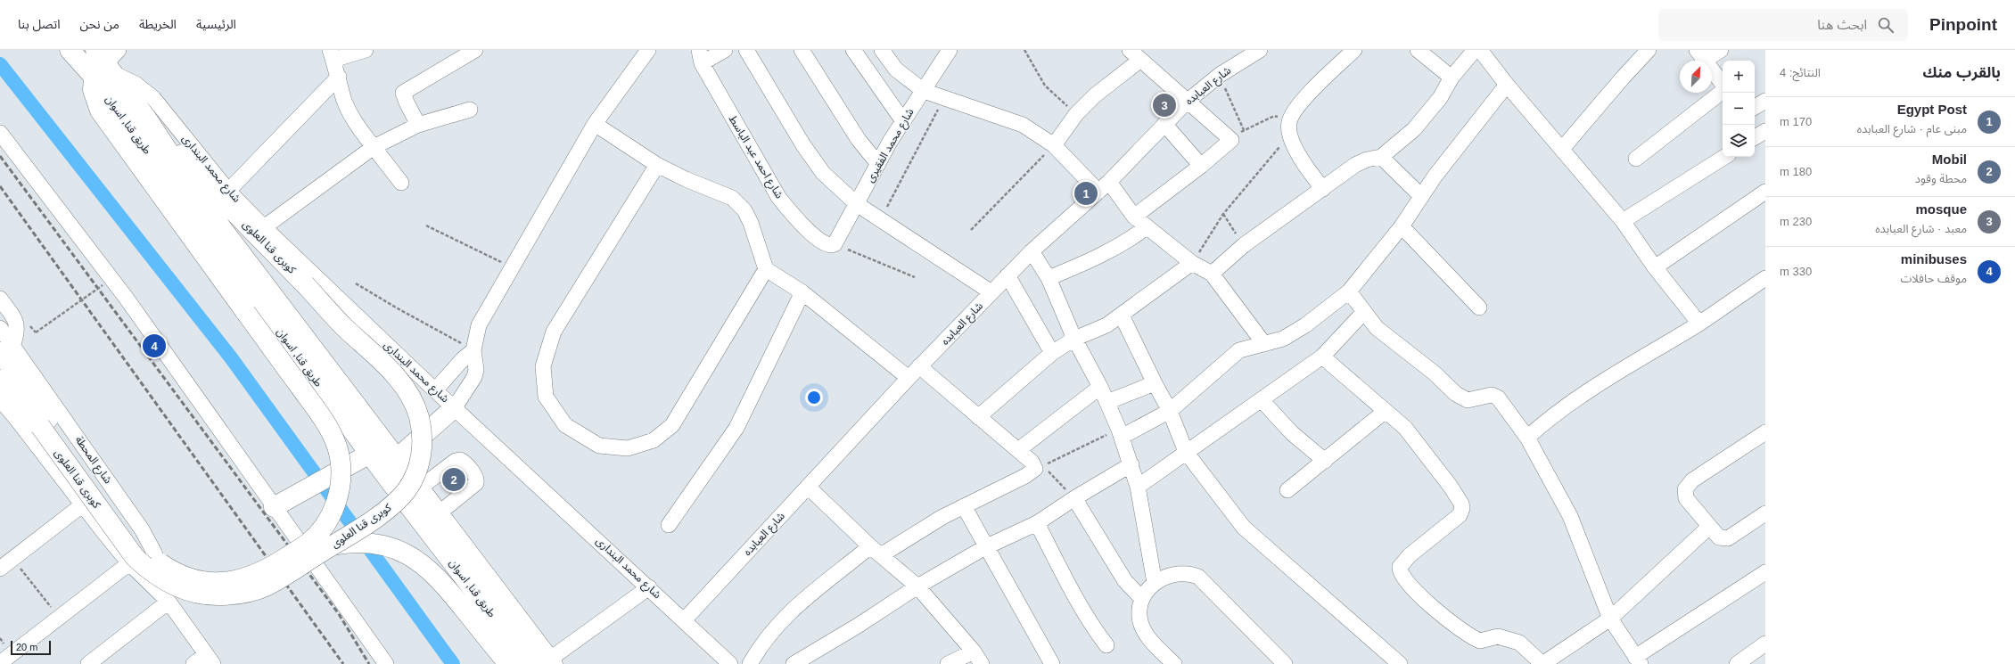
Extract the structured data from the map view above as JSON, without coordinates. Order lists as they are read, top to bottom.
{
  "streets": {
    "highway": ["طريق قنا, اسوان", "كوبرى قنا العلوى"],
    "street": [
      "شارع العبابده",
      "شارع محمد الفقيرى",
      "شارع احمد عبد الباسط",
      "شارع محمد البندارى",
      "شارع المحطة"
    ]
  },
  "crossings": [
    ["شارع العبابده", "شارع محمد البندارى"],
    ["طريق قنا, اسوان", "شارع محمد البندارى"],
    ["طريق قنا, اسوان", "كوبرى قنا العلوى"],
    ["شارع محمد الفقيرى", "شارع احمد عبد الباسط"],
    ["شارع محمد البندارى", "كوبرى قنا العلوى"],
    ["كوبرى قنا العلوى", "شارع المحطة"]
  ],
  "scale_bar": "20 m",
  "north": "top right",
  "page": {
    "header": "Pinpoint",
    "search": "ابحث هنا",
    "nav": [
      "الرئيسية",
      "الخريطة",
      "من نحن",
      "اتصل بنا"
    ],
    "heading": ["بالقرب منك", "النتائج: 4"],
    "map_buttons": ["+", "−"],
    "pins": [
      "3",
      "1",
      "4",
      "2"
    ],
    "list": [
      {
        "mark": "1",
        "name": "Egypt Post",
        "note": "مبنى عام · شارع العبابده",
        "value": "170 m"
      },
      {
        "mark": "2",
        "name": "Mobil",
        "note": "محطة وقود",
        "value": "180 m"
      },
      {
        "mark": "3",
        "name": "mosque",
        "note": "معبد · شارع العبابده",
        "value": "230 m"
      },
      {
        "mark": "4",
        "name": "minibuses",
        "note": "موقف حافلات",
        "value": "330 m"
      }
    ],
    "scale": "20 m"
  }
}
